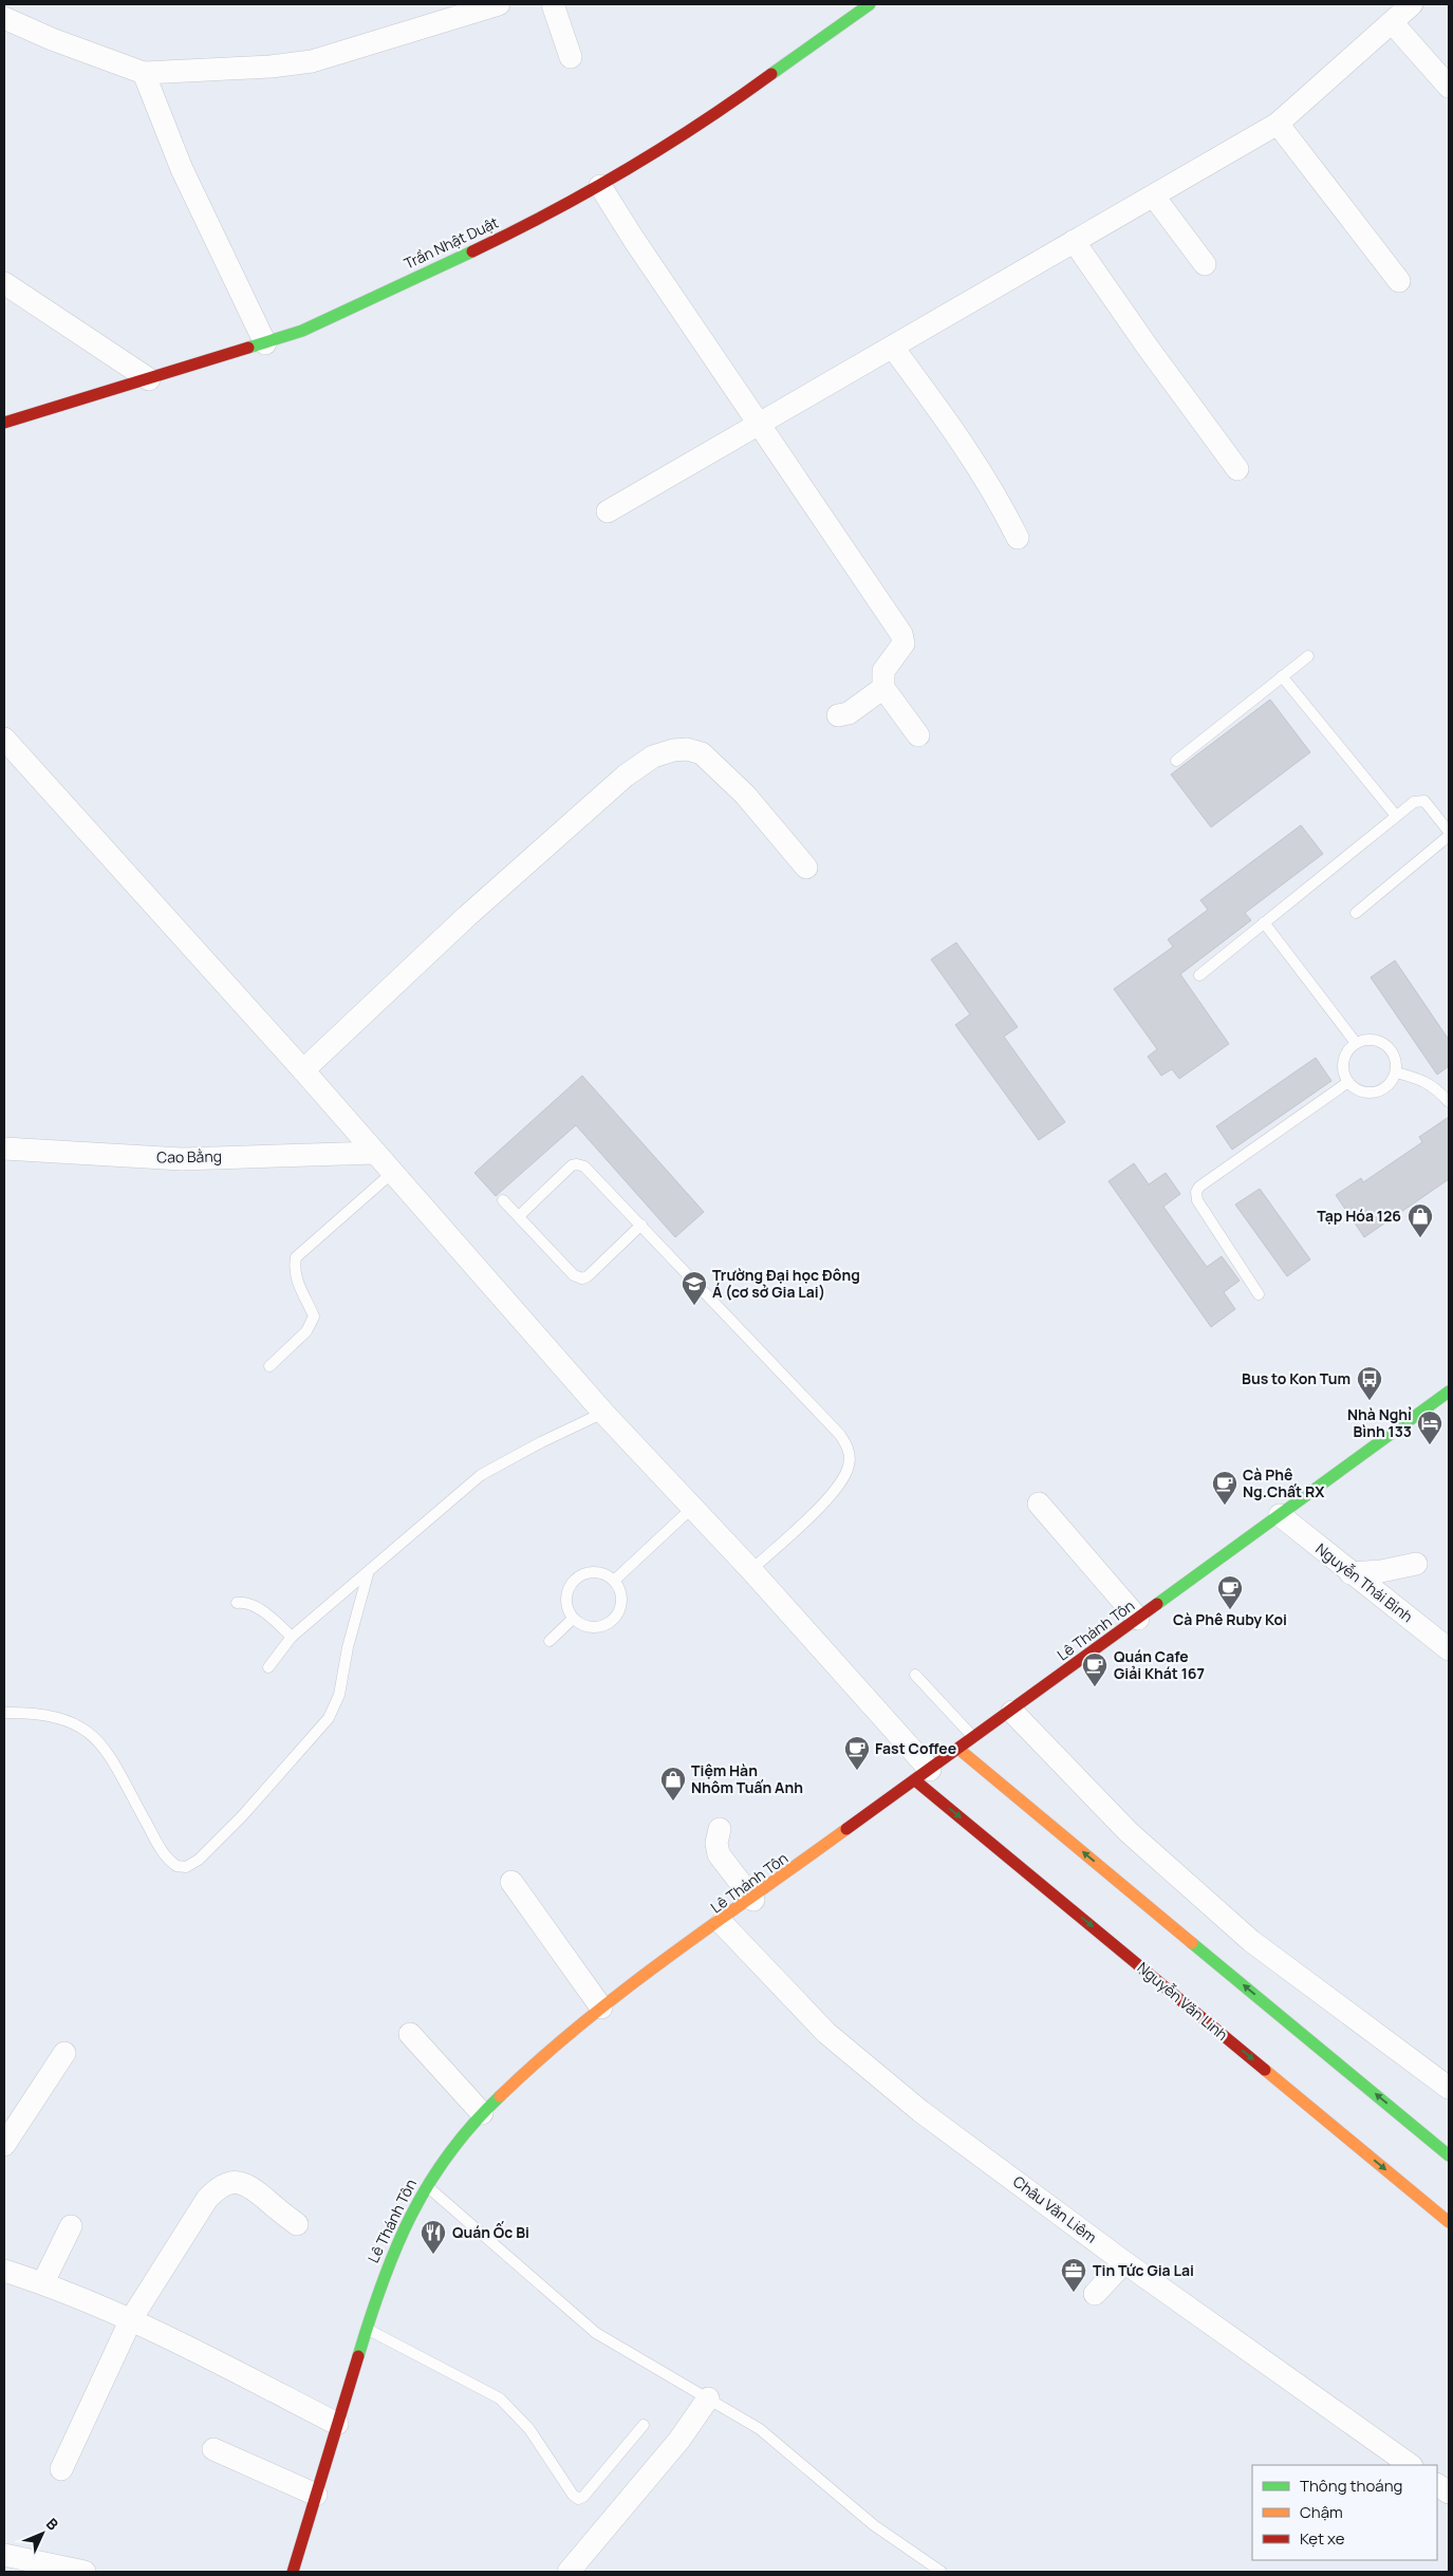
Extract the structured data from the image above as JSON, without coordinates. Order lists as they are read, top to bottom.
{
  "streets": {
    "street": [
      "Trần Nhật Duật",
      "Cao Bằng",
      "Nguyễn Thái Bình",
      "Lê Thánh Tôn",
      "Nguyễn Văn Linh",
      "Châu Văn Liêm"
    ]
  },
  "crossings": [
    ["Nguyễn Thái Bình", "Lê Thánh Tôn"],
    ["Lê Thánh Tôn", "Nguyễn Văn Linh"],
    ["Lê Thánh Tôn", "Châu Văn Liêm"]
  ],
  "places": {
    "shop": ["Tạp Hóa 126", "Tiệm Hàn Nhôm Tuấn Anh"],
    "school or university": ["Trường Đại học Đông Á (cơ sở Gia Lai)"],
    "bus stop": ["Bus to Kon Tum"],
    "hotel": ["Nhà Nghỉ Bình 133"],
    "cafe": [
      "Cà Phê Ng.Chất RX",
      "Cà Phê Ruby Koi",
      "Quán Cafe Giải Khát 167",
      "Fast Coffee"
    ],
    "restaurant": ["Quán Ốc Bi"],
    "office": ["Tin Tức Gia Lai"]
  },
  "legend": ["Thông thoáng", "Chậm", "Kẹt xe"],
  "north": "top right"
}
